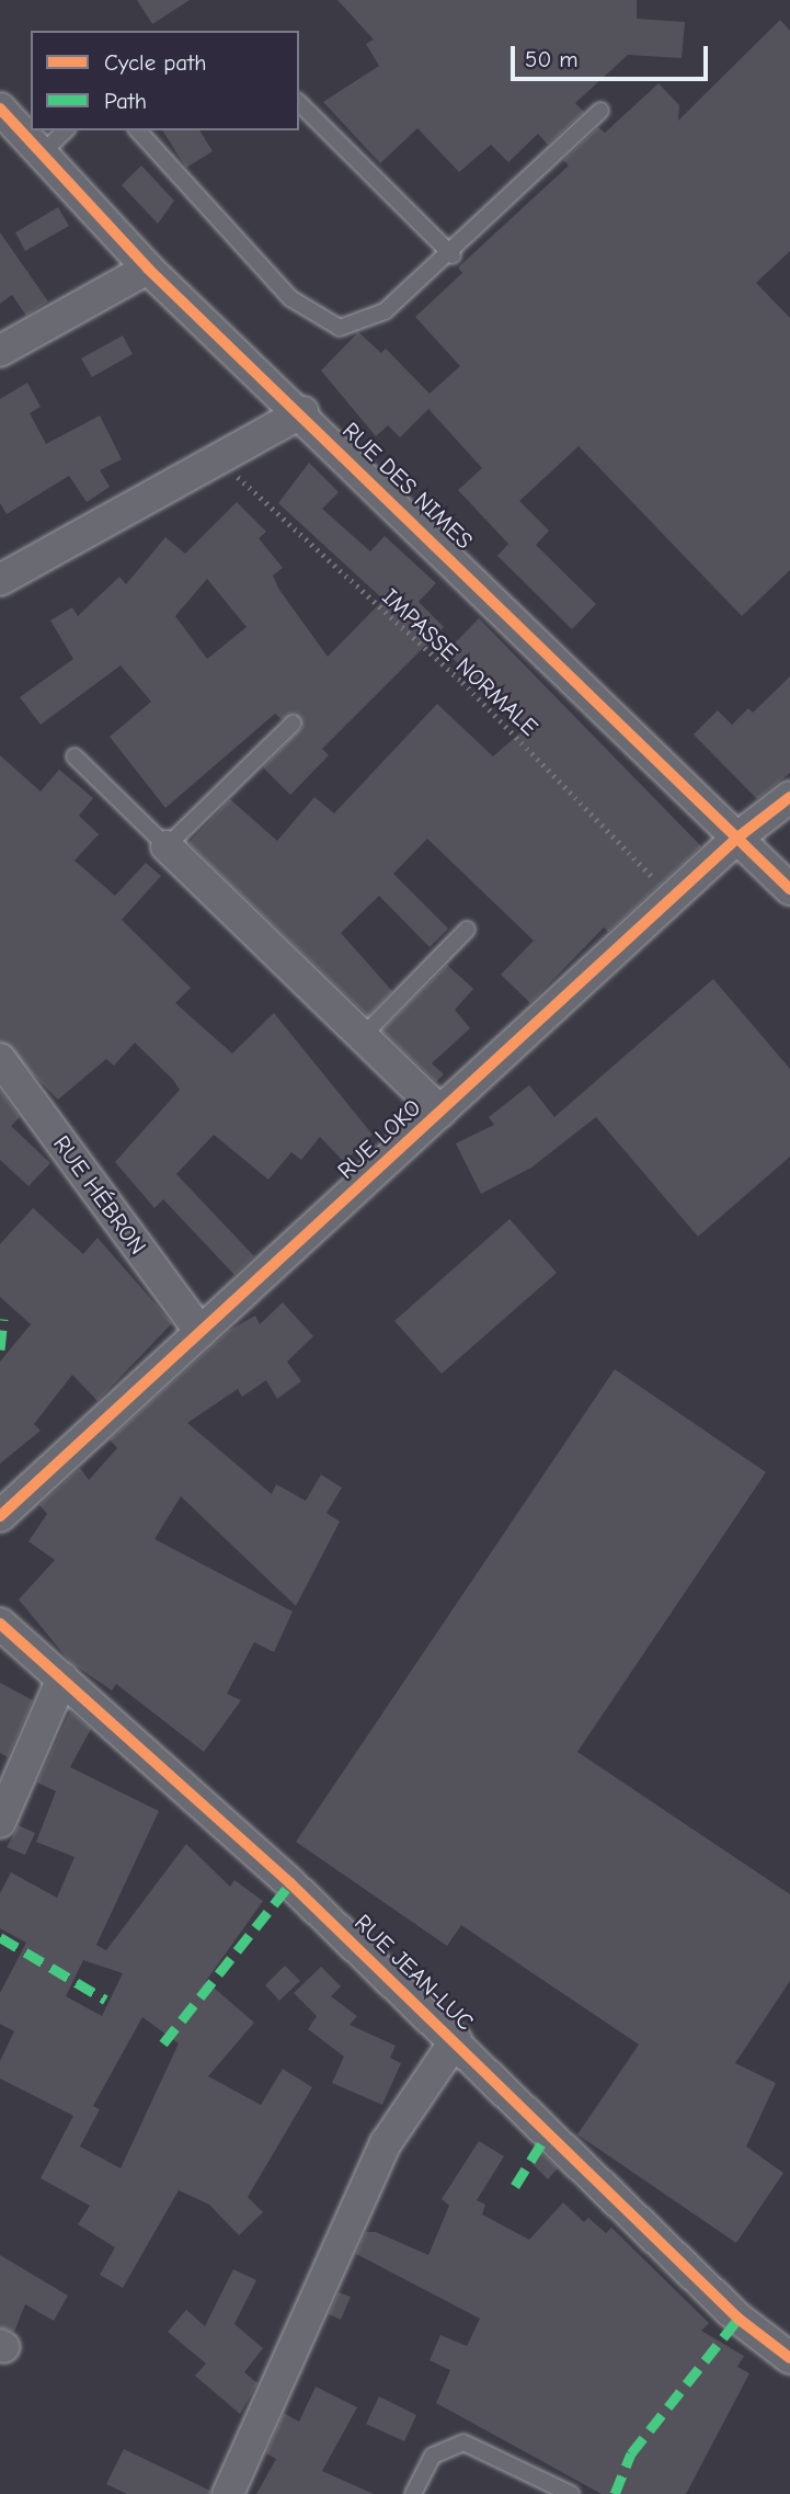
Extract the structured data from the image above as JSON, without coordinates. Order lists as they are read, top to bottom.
{
  "streets": {
    "street": [
      "RUE DES NIMES",
      "RUE LOKO",
      "RUE HÉBRON",
      "RUE JEAN-LUC"
    ],
    "path": ["IMPASSE NORMALE"]
  },
  "crossings": [
    ["RUE DES NIMES", "RUE LOKO"],
    ["IMPASSE NORMALE", "RUE LOKO"],
    ["RUE LOKO", "RUE HÉBRON"]
  ],
  "legend": ["Cycle path", "Path"],
  "scale_bar": "50 m"
}
